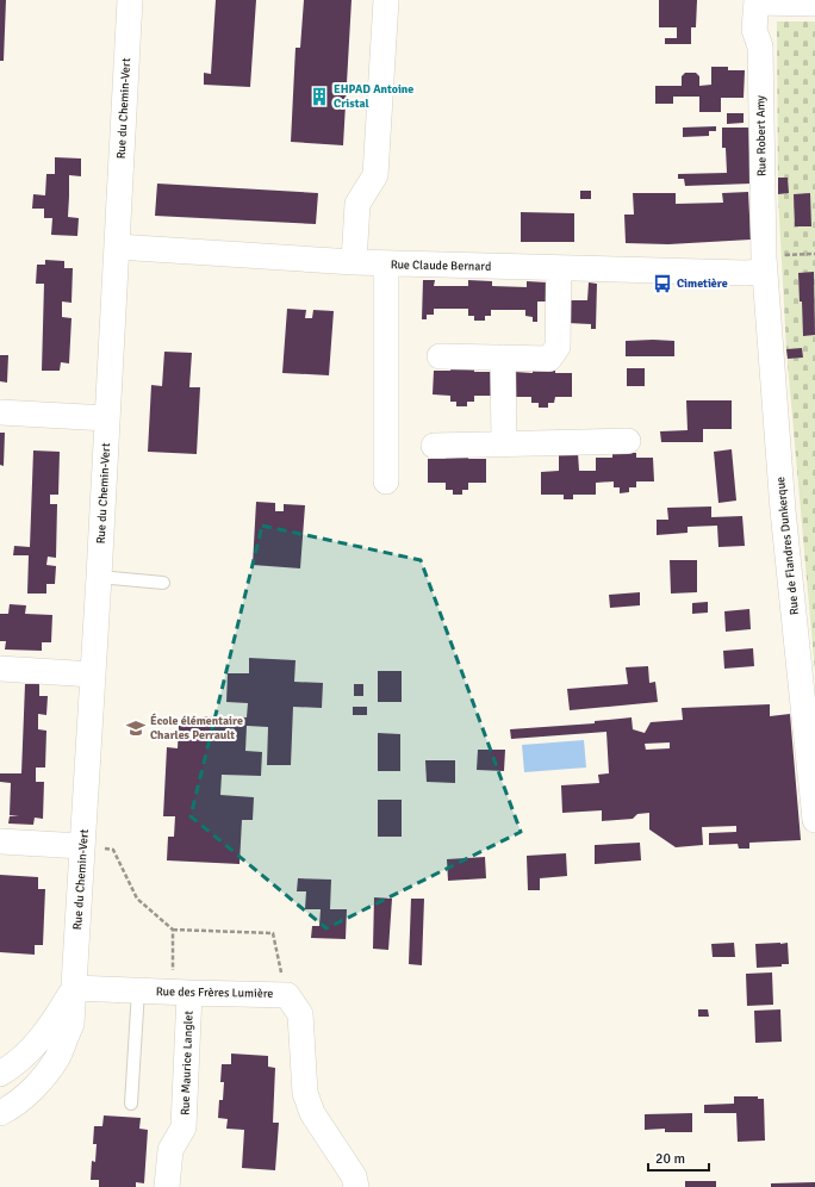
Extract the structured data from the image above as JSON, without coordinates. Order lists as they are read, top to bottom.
{
  "streets": {
    "street": [
      "Rue du Chemin-Vert",
      "Rue Robert Amy",
      "Rue Claude Bernard",
      "Rue de Flandres Dunkerque",
      "Rue des Frères Lumière",
      "Rue Maurice Langlet"
    ]
  },
  "crossings": [
    ["Rue du Chemin-Vert", "Rue Claude Bernard"],
    ["Rue du Chemin-Vert", "Rue des Frères Lumière"],
    ["Rue Robert Amy", "Rue Claude Bernard"],
    ["Rue Robert Amy", "Rue de Flandres Dunkerque"],
    ["Rue Claude Bernard", "Rue de Flandres Dunkerque"],
    ["Rue des Frères Lumière", "Rue Maurice Langlet"]
  ],
  "places": {
    "building": ["EHPAD Antoine Cristal"],
    "bus stop": ["Cimetière"],
    "school or university": ["École élémentaire Charles Perrault"]
  },
  "scale_bar": "20 m"
}
